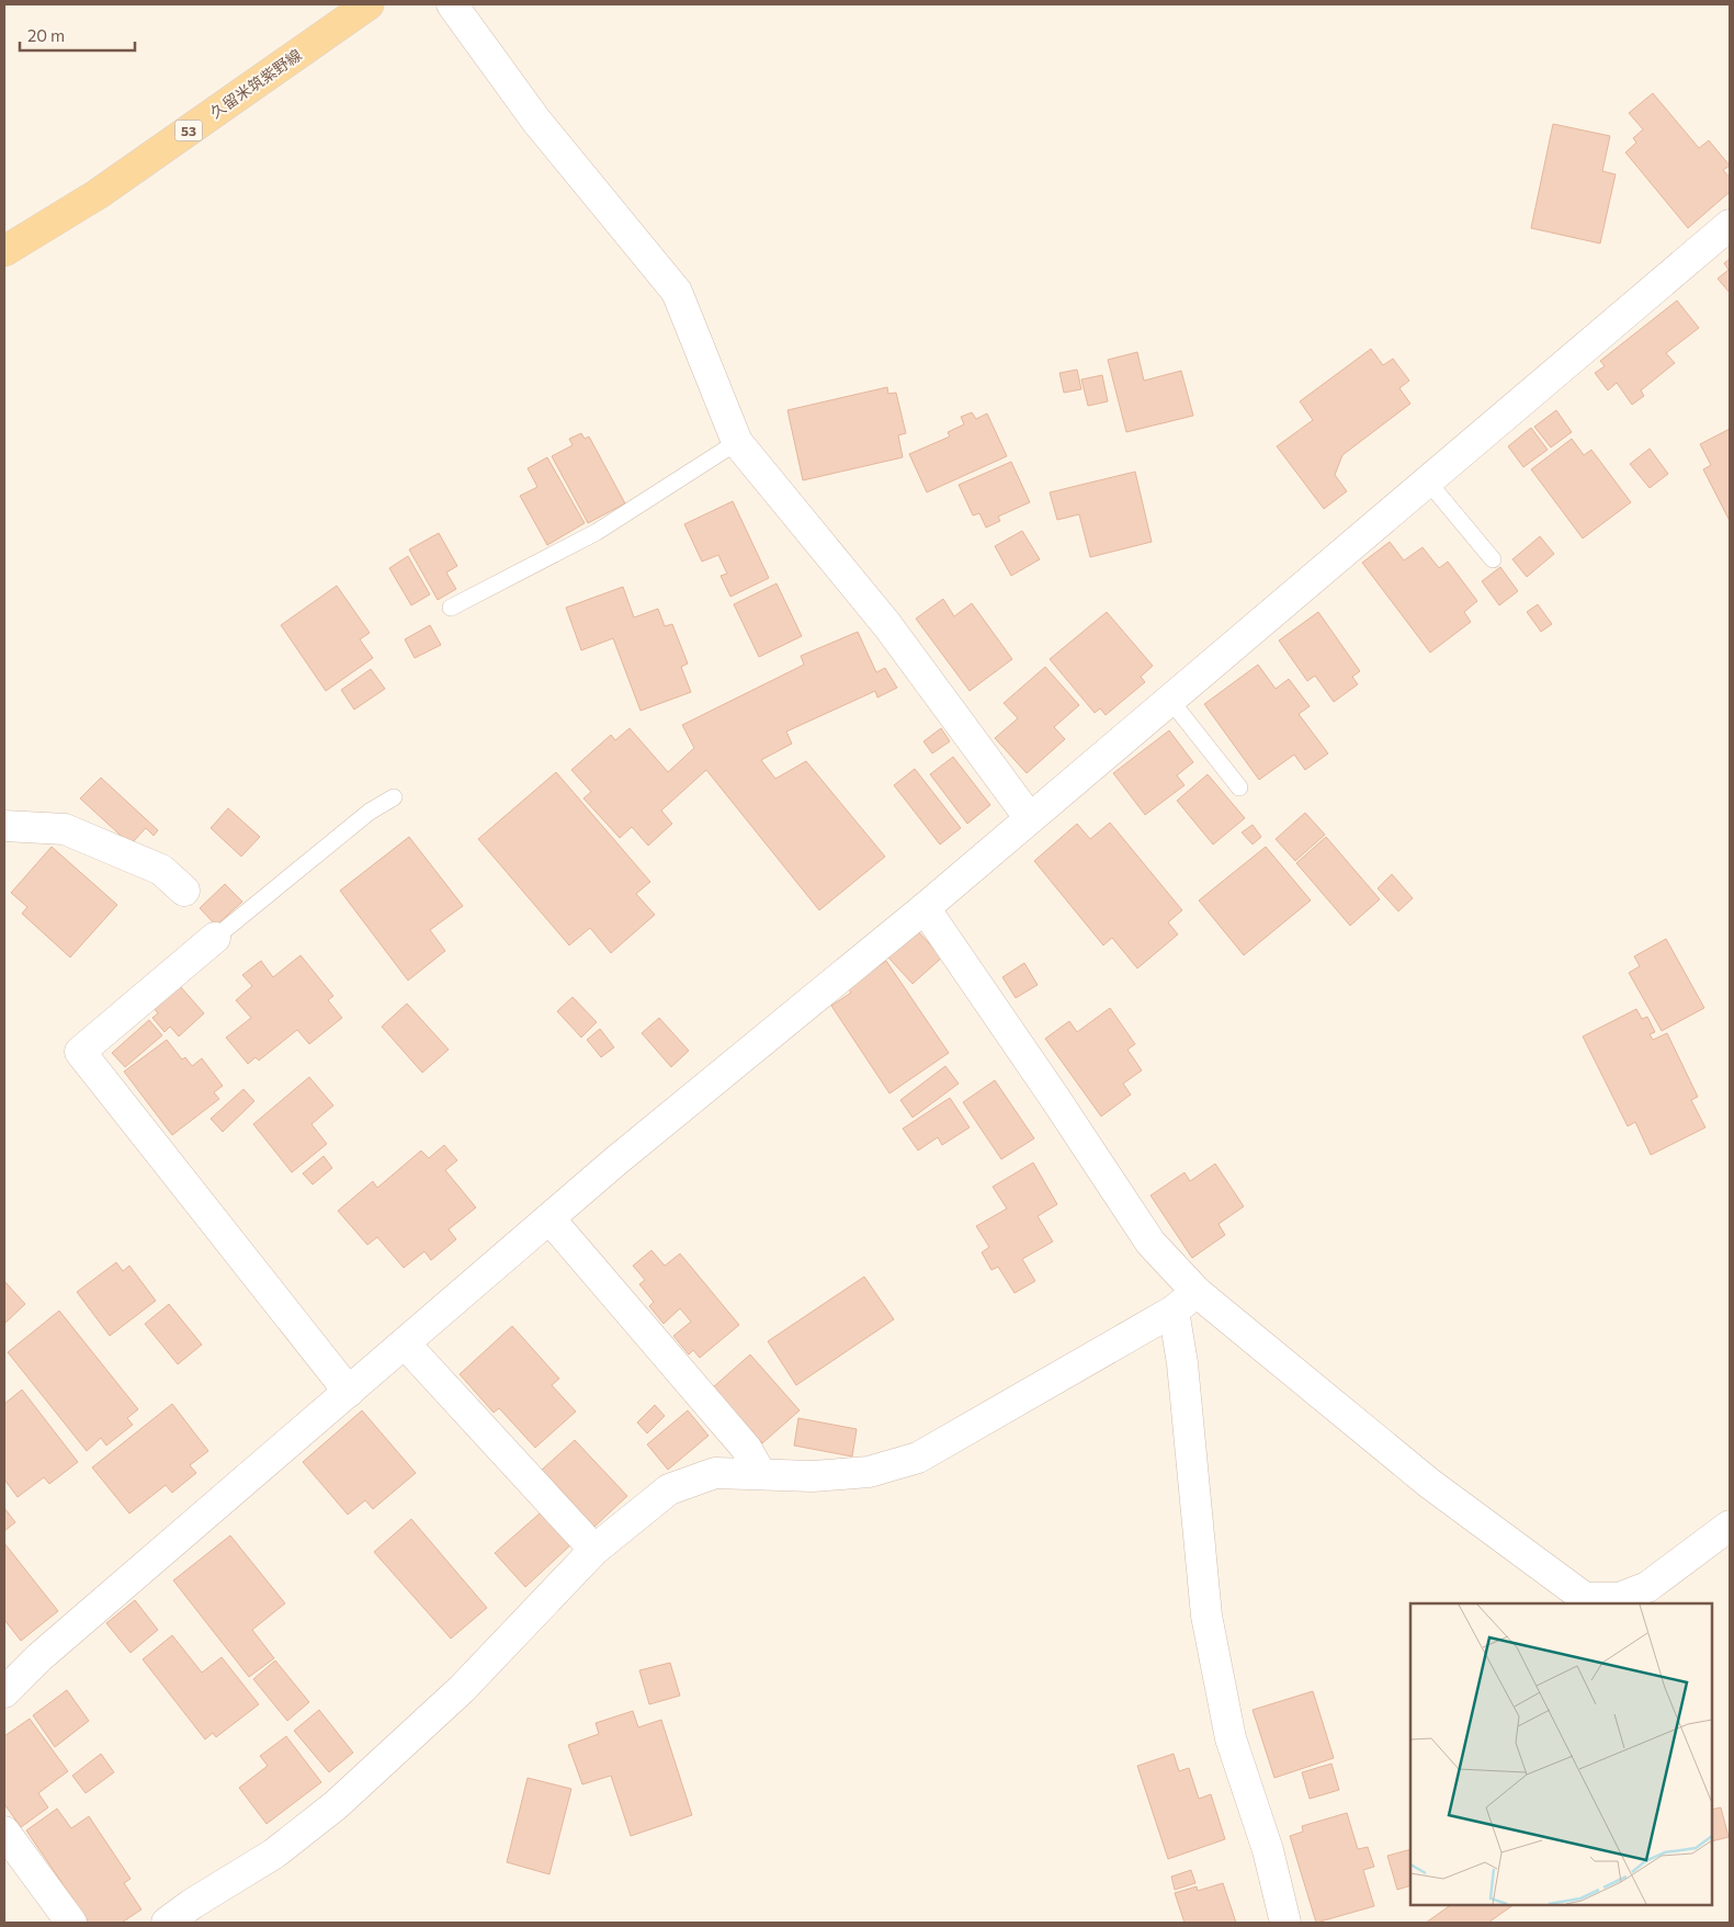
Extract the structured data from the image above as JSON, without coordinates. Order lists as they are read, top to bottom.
{
  "streets": {
    "main road": ["久留米筑紫野線", "53"]
  },
  "scale_bar": "20 m"
}
